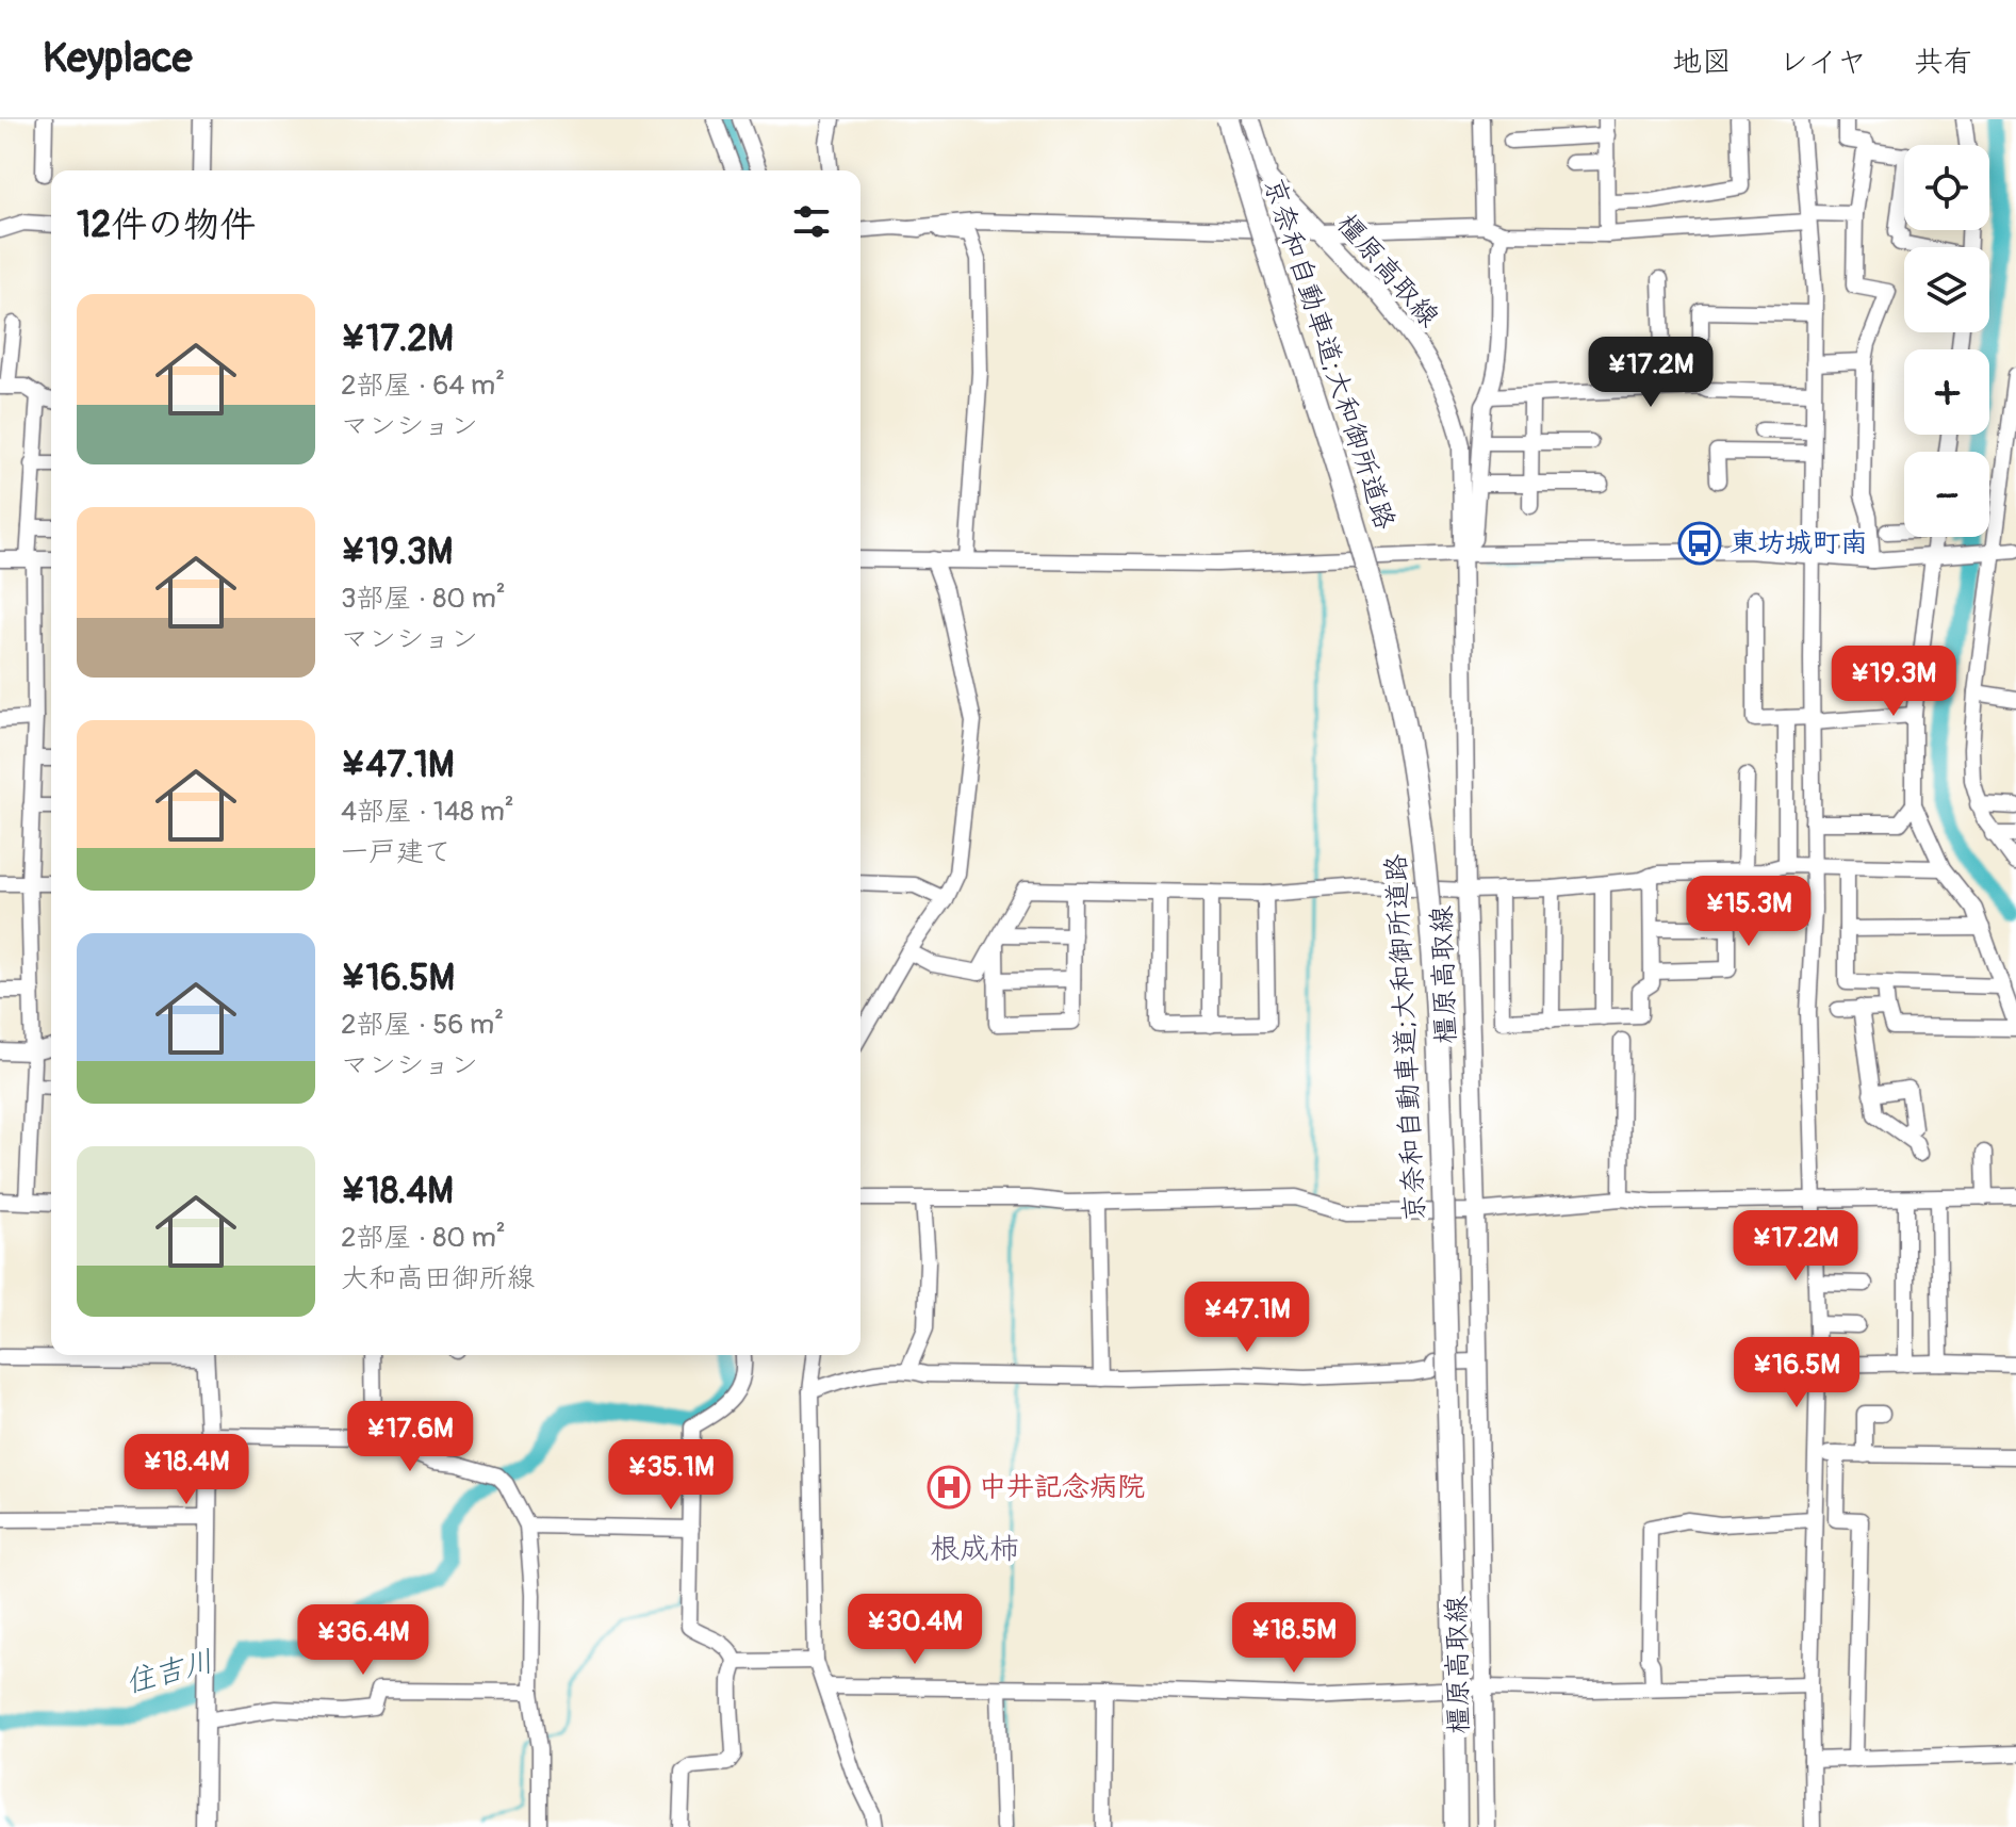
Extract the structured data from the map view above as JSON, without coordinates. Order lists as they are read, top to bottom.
{
  "streets": {
    "highway": ["京奈和自動車道;大和御所道路"],
    "main road": ["橿原高取線"]
  },
  "crossings": [
    ["橿原高取線", "京奈和自動車道;大和御所道路"]
  ],
  "districts": ["根成柿"],
  "water": ["住吉川"],
  "places": {
    "bus stop": ["東坊城町南"],
    "hospital": ["中井記念病院"]
  },
  "page": {
    "header": "Keyplace",
    "nav": ["地図", "レイヤ", "共有"],
    "map_buttons": ["+", "−"],
    "heading": "12件の物件",
    "list": [
      {
        "name": "¥17.2M",
        "note": "2部屋 · 64 m² · マンション"
      },
      {
        "name": "¥19.3M",
        "note": "3部屋 · 80 m² · マンション"
      },
      {
        "name": "¥47.1M",
        "note": "4部屋 · 148 m² · 一戸建て"
      },
      {
        "name": "¥16.5M",
        "note": "2部屋 · 56 m² · マンション"
      },
      {
        "name": "¥18.4M",
        "note": "2部屋 · 80 m² · 大和高田御所線"
      }
    ],
    "price": [
      "¥17.2M",
      "¥19.3M",
      "¥15.3M",
      "¥17.2M",
      "¥47.1M",
      "¥16.5M",
      "¥17.6M",
      "¥18.4M",
      "¥35.1M",
      "¥30.4M",
      "¥18.5M",
      "¥36.4M"
    ]
  }
}
